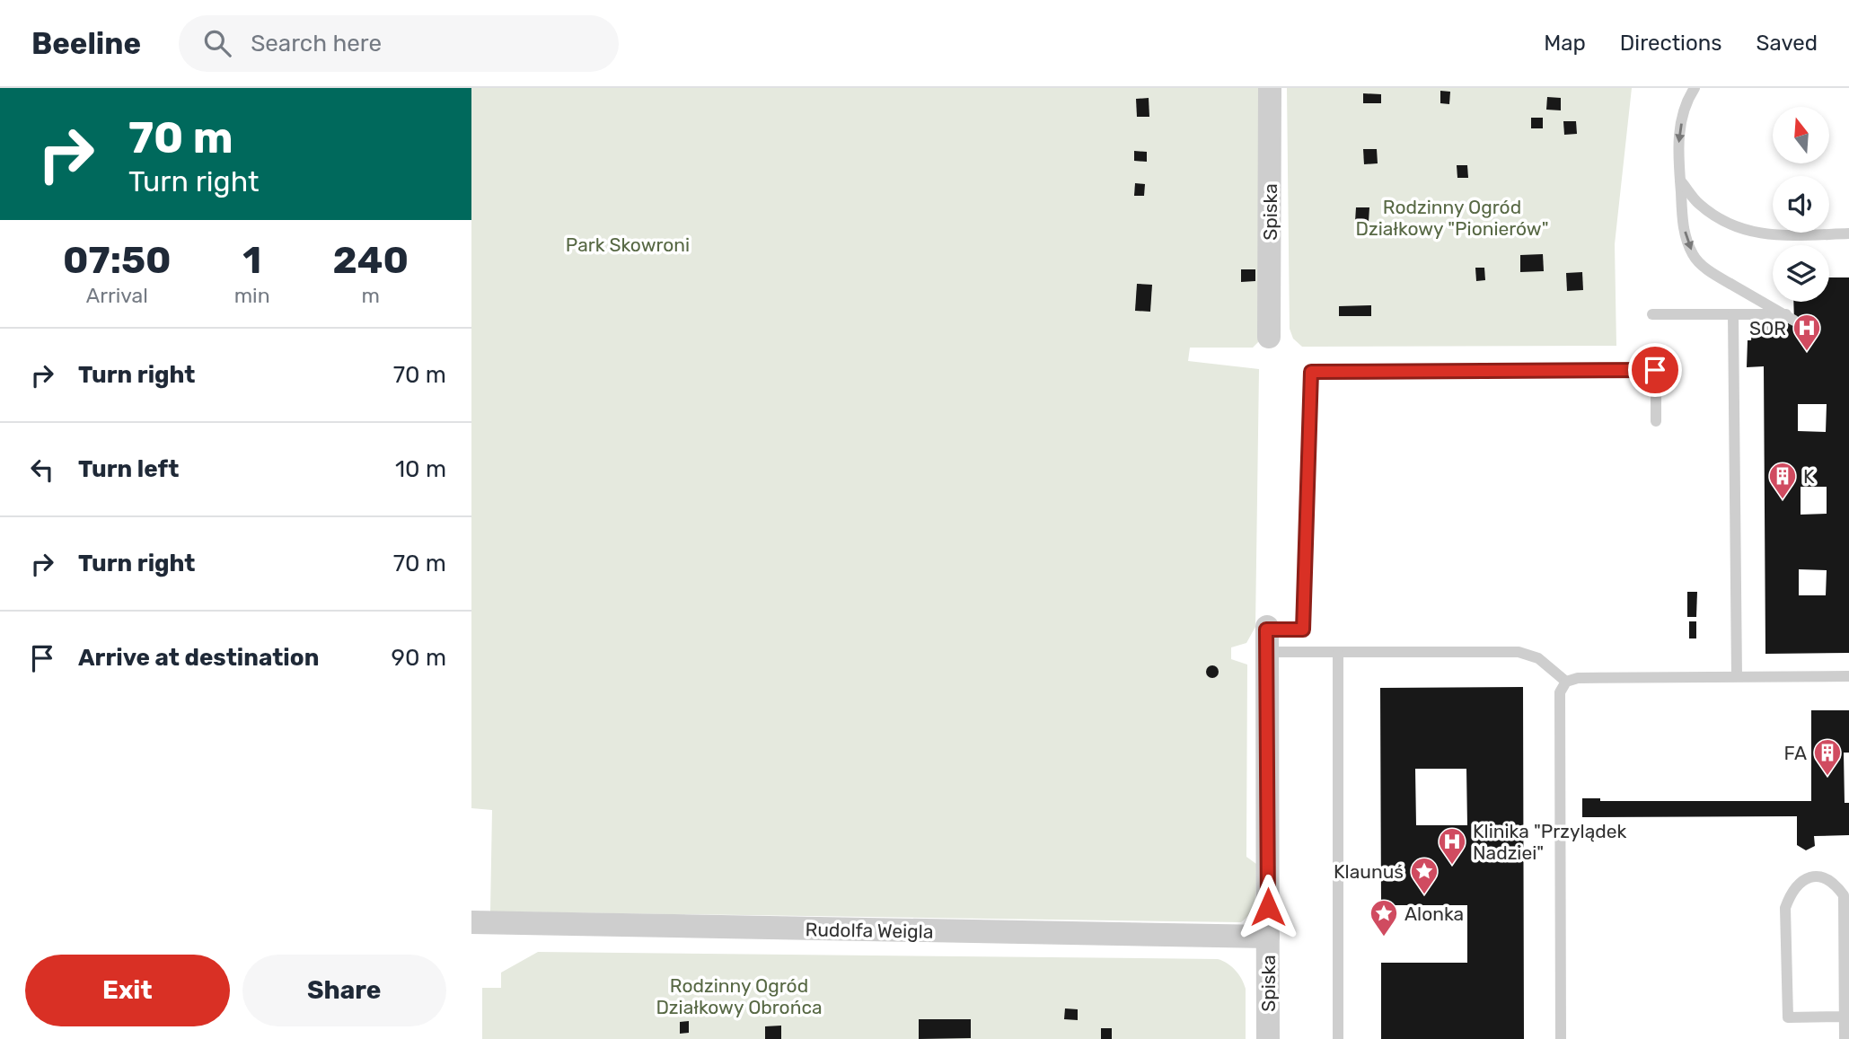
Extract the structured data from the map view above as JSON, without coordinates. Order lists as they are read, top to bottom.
{
  "streets": {
    "street": ["Spiska", "Rudolfa Weigla"]
  },
  "crossings": [
    ["Spiska", "Rudolfa Weigla"]
  ],
  "parks": ["Rodzinny Ogród Działkowy \"Pionierów\"", "Park Skowroni", "Rodzinny Ogród Działkowy Obrońca"],
  "places": {
    "hospital": ["SOR", "Klinika \"Przylądek Nadziei\""],
    "building": ["K", "FA"],
    "place": ["Klaunuś", "Alonka"]
  },
  "north": "top",
  "page": {
    "header": "Beeline",
    "search": "Search here",
    "nav": ["Map", "Directions", "Saved"],
    "turn": ["70 m", "Turn right"],
    "eta": [
      "07:50",
      "Arrival",
      "1",
      "min",
      "240",
      "m"
    ],
    "list": [
      {
        "name": "Turn right",
        "value": "70 m"
      },
      {
        "name": "Turn left",
        "value": "10 m"
      },
      {
        "name": "Turn right",
        "value": "70 m"
      },
      {
        "name": "Arrive at destination",
        "value": "90 m"
      }
    ],
    "buttons": ["Exit", "Share"]
  }
}
